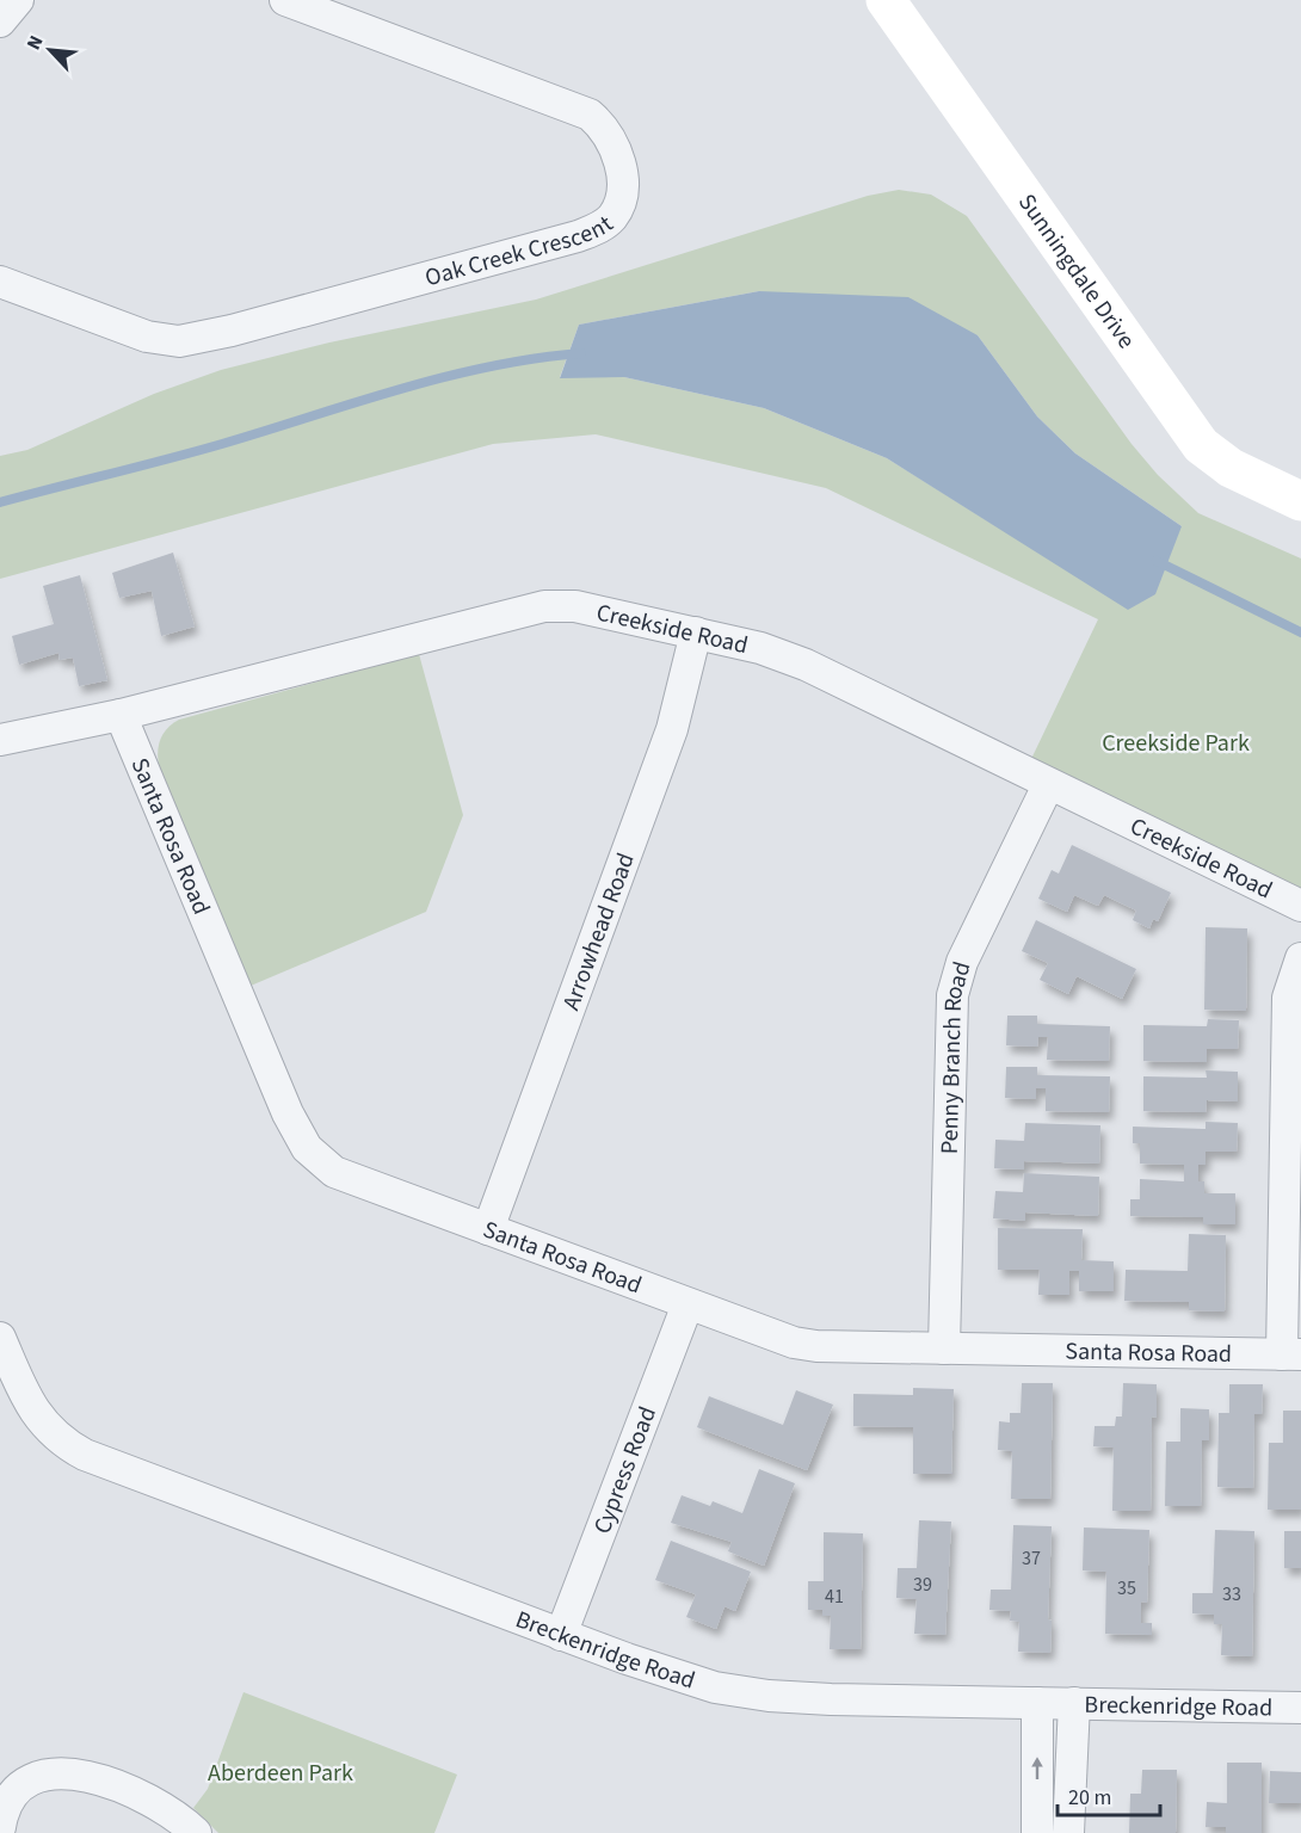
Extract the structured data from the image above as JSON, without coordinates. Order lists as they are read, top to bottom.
{
  "streets": {
    "street": [
      "Oak Creek Crescent",
      "Sunningdale Drive",
      "Creekside Road",
      "Santa Rosa Road",
      "Arrowhead Road",
      "Penny Branch Road",
      "Cypress Road",
      "Breckenridge Road"
    ]
  },
  "crossings": [
    ["Creekside Road", "Santa Rosa Road"],
    ["Creekside Road", "Arrowhead Road"],
    ["Creekside Road", "Penny Branch Road"],
    ["Santa Rosa Road", "Arrowhead Road"],
    ["Santa Rosa Road", "Penny Branch Road"],
    ["Santa Rosa Road", "Cypress Road"],
    ["Cypress Road", "Breckenridge Road"]
  ],
  "parks": ["Creekside Park", "Aberdeen Park"],
  "house_numbers": [
    "37",
    "39",
    "35",
    "33",
    "41"
  ],
  "scale_bar": "20 m",
  "north": "top left"
}
